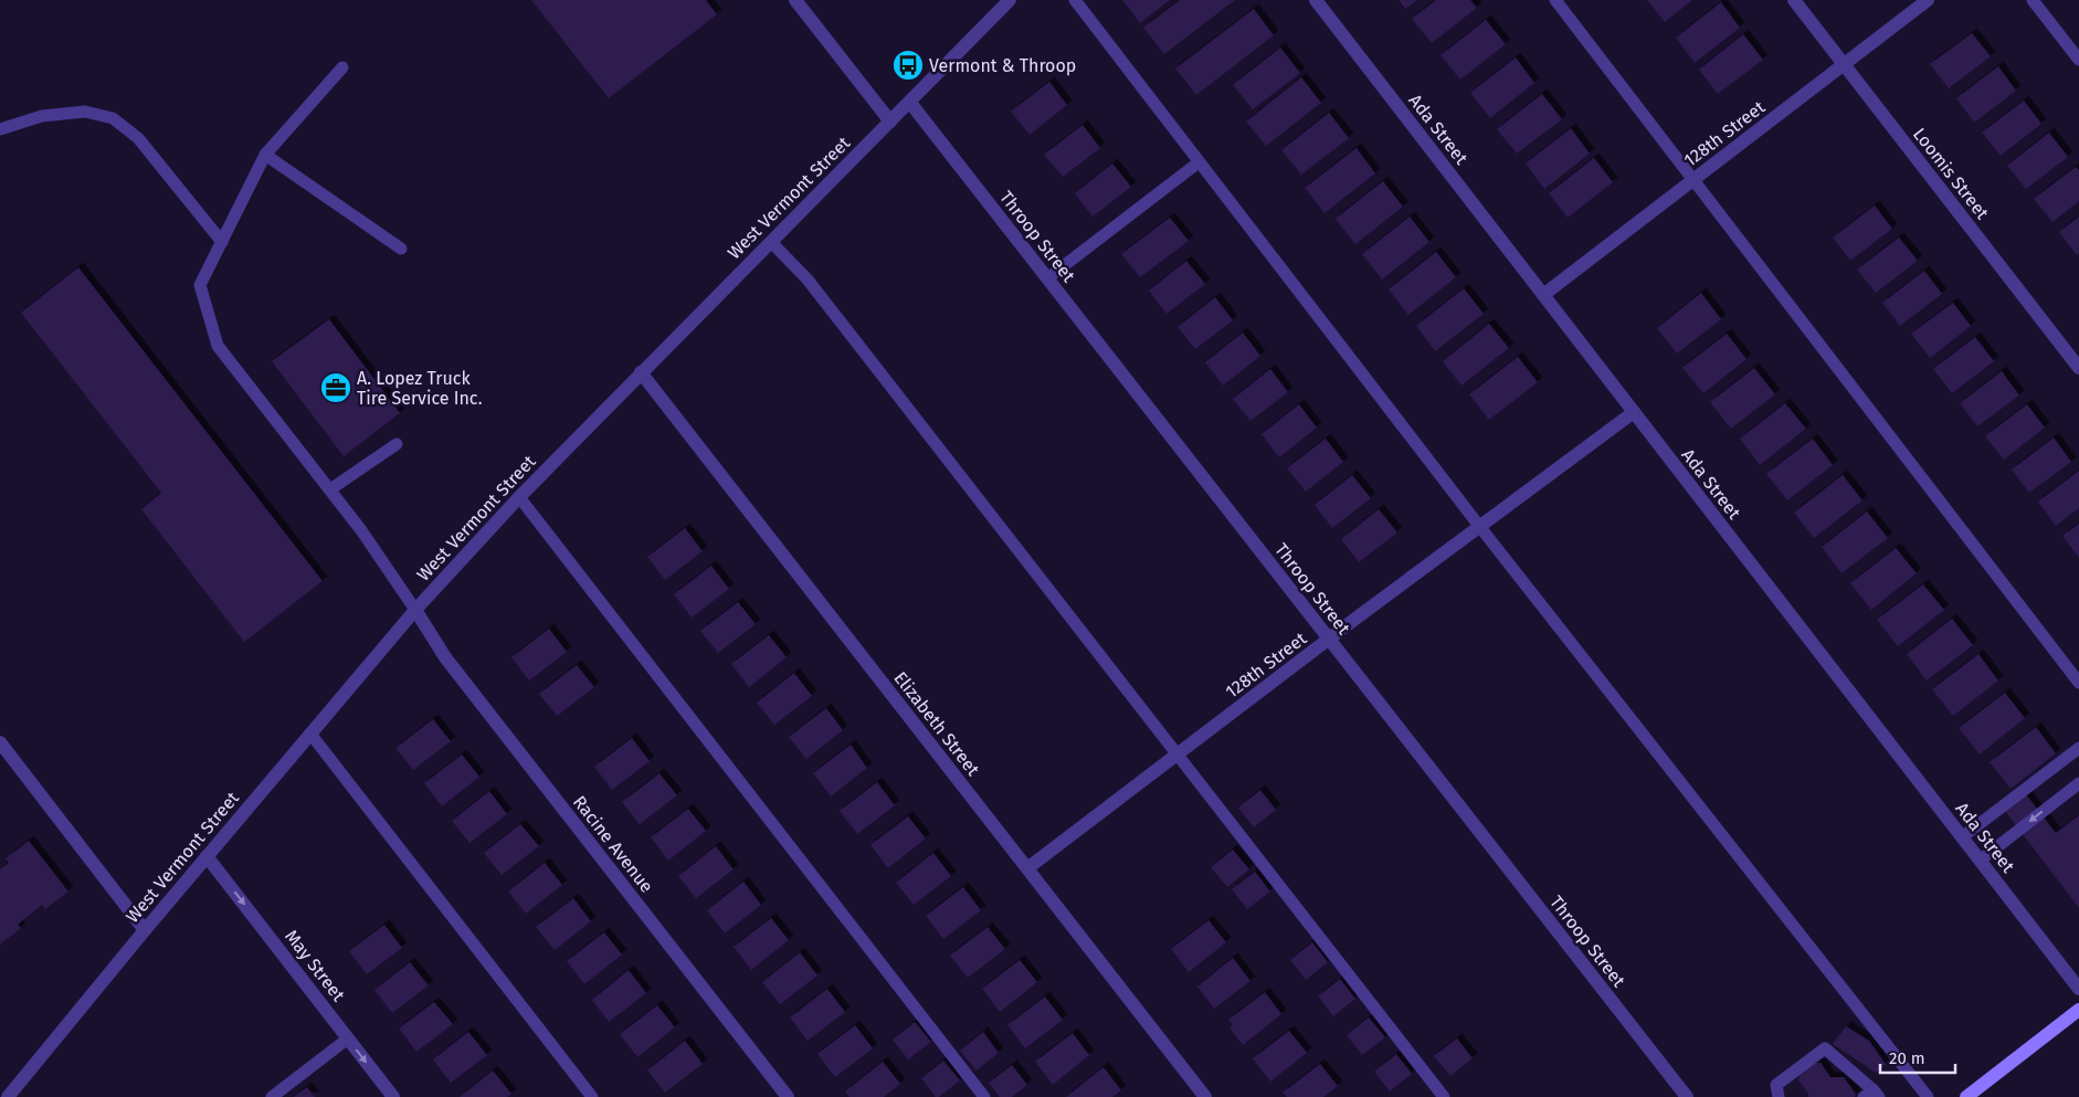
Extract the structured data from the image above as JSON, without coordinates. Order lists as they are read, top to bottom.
{
  "streets": {
    "street": [
      "Ada Street",
      "128th Street",
      "Loomis Street",
      "West Vermont Street",
      "Throop Street",
      "Elizabeth Street",
      "Racine Avenue",
      "May Street"
    ]
  },
  "crossings": [
    ["Ada Street", "128th Street"],
    ["128th Street", "Loomis Street"],
    ["128th Street", "Throop Street"],
    ["128th Street", "Elizabeth Street"],
    ["West Vermont Street", "Throop Street"],
    ["West Vermont Street", "Elizabeth Street"],
    ["West Vermont Street", "Racine Avenue"],
    ["West Vermont Street", "May Street"]
  ],
  "one_way": ["May Street"],
  "places": {
    "bus stop": ["Vermont & Throop"],
    "office": ["A. Lopez Truck Tire Service Inc."]
  },
  "scale_bar": "20 m"
}
